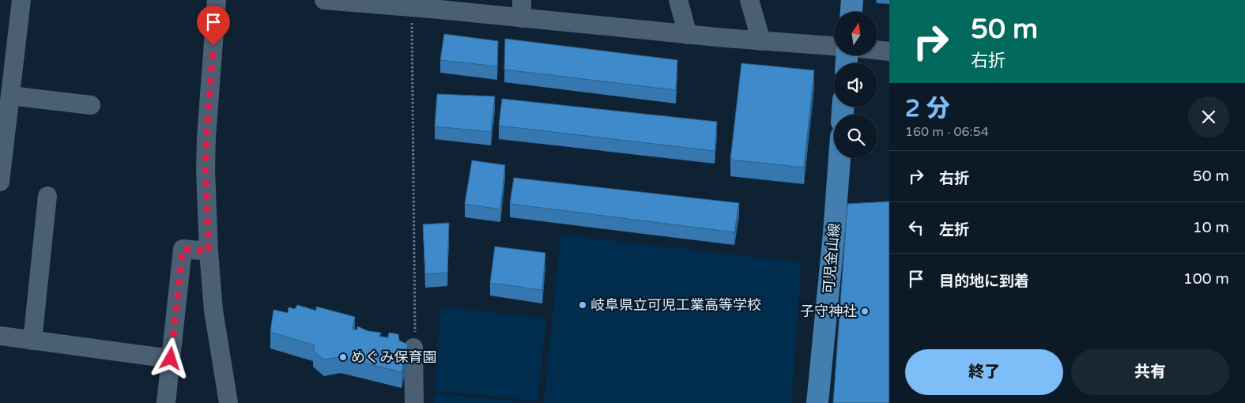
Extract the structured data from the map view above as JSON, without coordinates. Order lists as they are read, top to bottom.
{
  "streets": {
    "main road": ["可児金山線"]
  },
  "places": ["岐阜県立可児工業高等学校", "子守神社", "めぐみ保育園"],
  "north": "top",
  "page": {
    "turn": ["50 m", "右折"],
    "heading": ["2 分", "160 m · 06:54"],
    "list": [
      {
        "name": "右折",
        "value": "50 m"
      },
      {
        "name": "左折",
        "value": "10 m"
      },
      {
        "name": "目的地に到着",
        "value": "100 m"
      }
    ],
    "buttons": ["終了", "共有"]
  }
}
